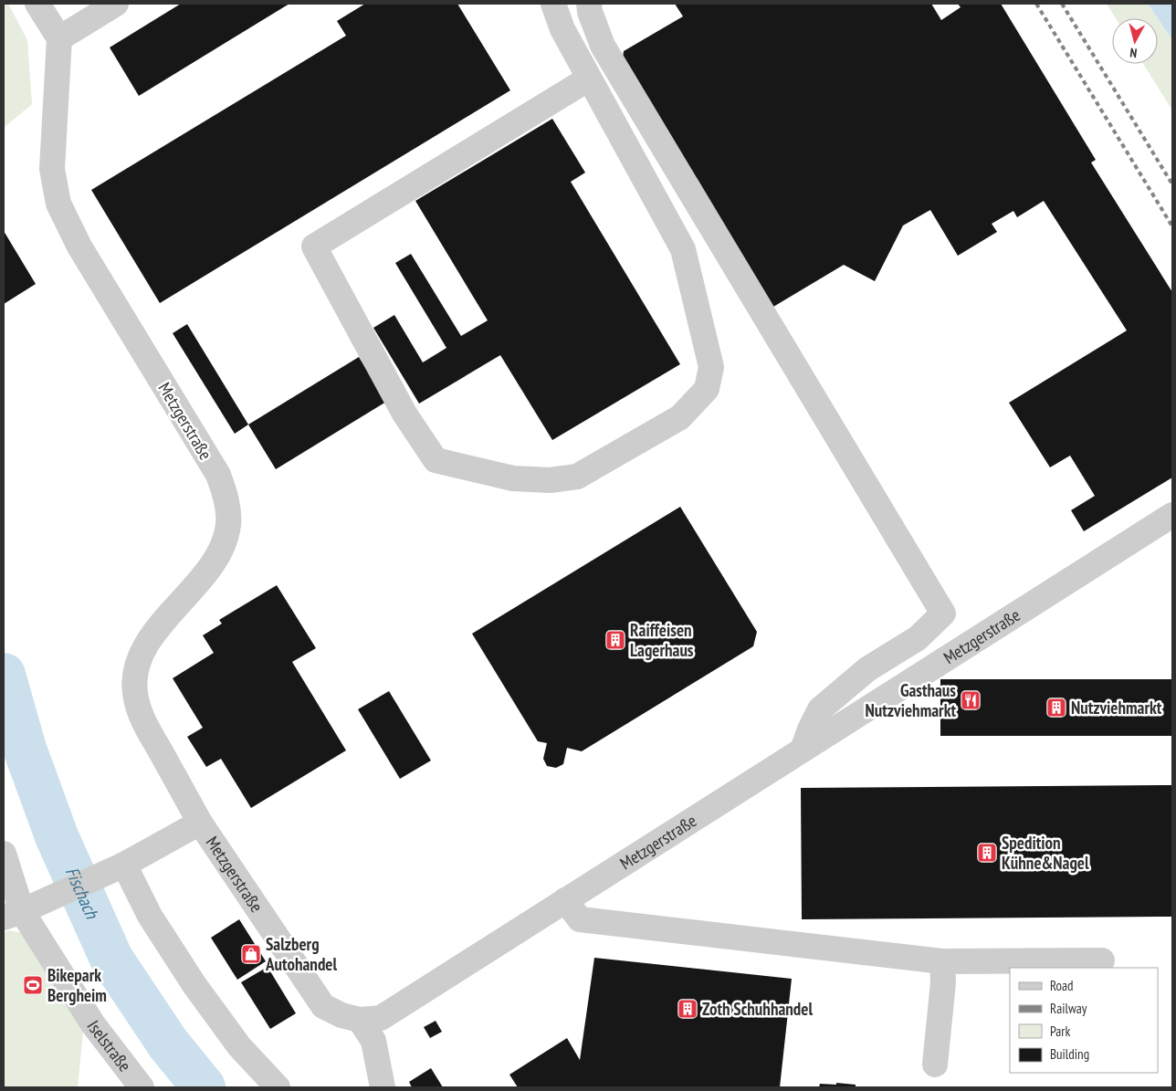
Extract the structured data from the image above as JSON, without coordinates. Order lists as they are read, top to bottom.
{
  "streets": {
    "street": ["Metzgerstraße", "Iselstraße"]
  },
  "crossings": [
    ["Metzgerstraße", "Iselstraße"]
  ],
  "water": ["Fischach"],
  "places": {
    "building": [
      "Raiffeisen Lagerhaus",
      "Nutzviehmarkt",
      "Spedition Kühne&Nagel",
      "Zoth Schuhhandel"
    ],
    "restaurant": ["Gasthaus Nutzviehmarkt"],
    "shop": ["Salzberg Autohandel"],
    "sports": ["Bikepark Bergheim"]
  },
  "legend": [
    "Road",
    "Railway",
    "Park",
    "Building"
  ],
  "north": "bottom"
}
